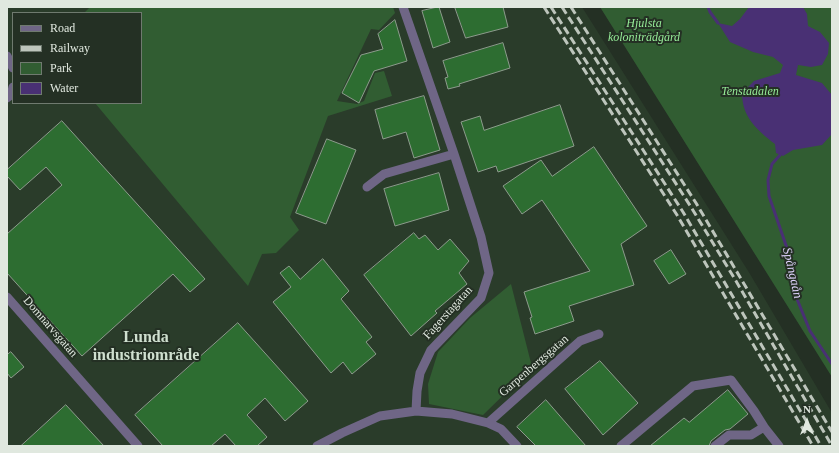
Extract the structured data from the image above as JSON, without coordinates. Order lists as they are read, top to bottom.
{
  "streets": {
    "street": ["Fagerstagatan", "Domnarvsgatan", "Garpenbergsgatan"]
  },
  "districts": ["Lunda industriområde"],
  "water": ["Spångaån"],
  "parks": ["Hjulsta koloniträdgård", "Tenstadalen"],
  "legend": [
    "Road",
    "Railway",
    "Park",
    "Water"
  ],
  "north": "top"
}
